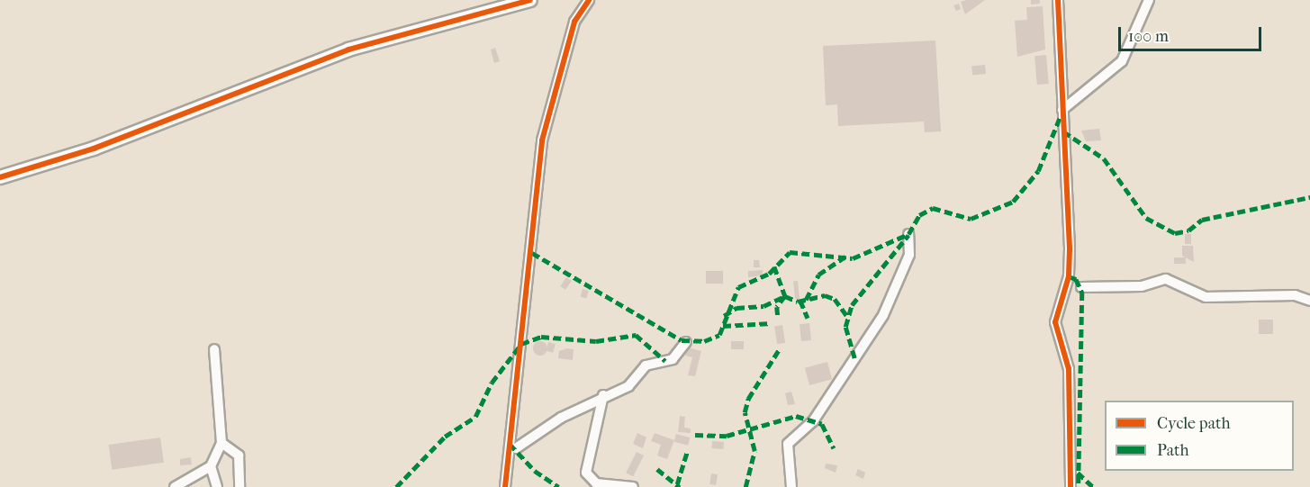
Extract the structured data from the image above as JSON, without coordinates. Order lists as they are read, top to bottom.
{
  "legend": ["Cycle path", "Path"],
  "scale_bar": "100 m"
}
